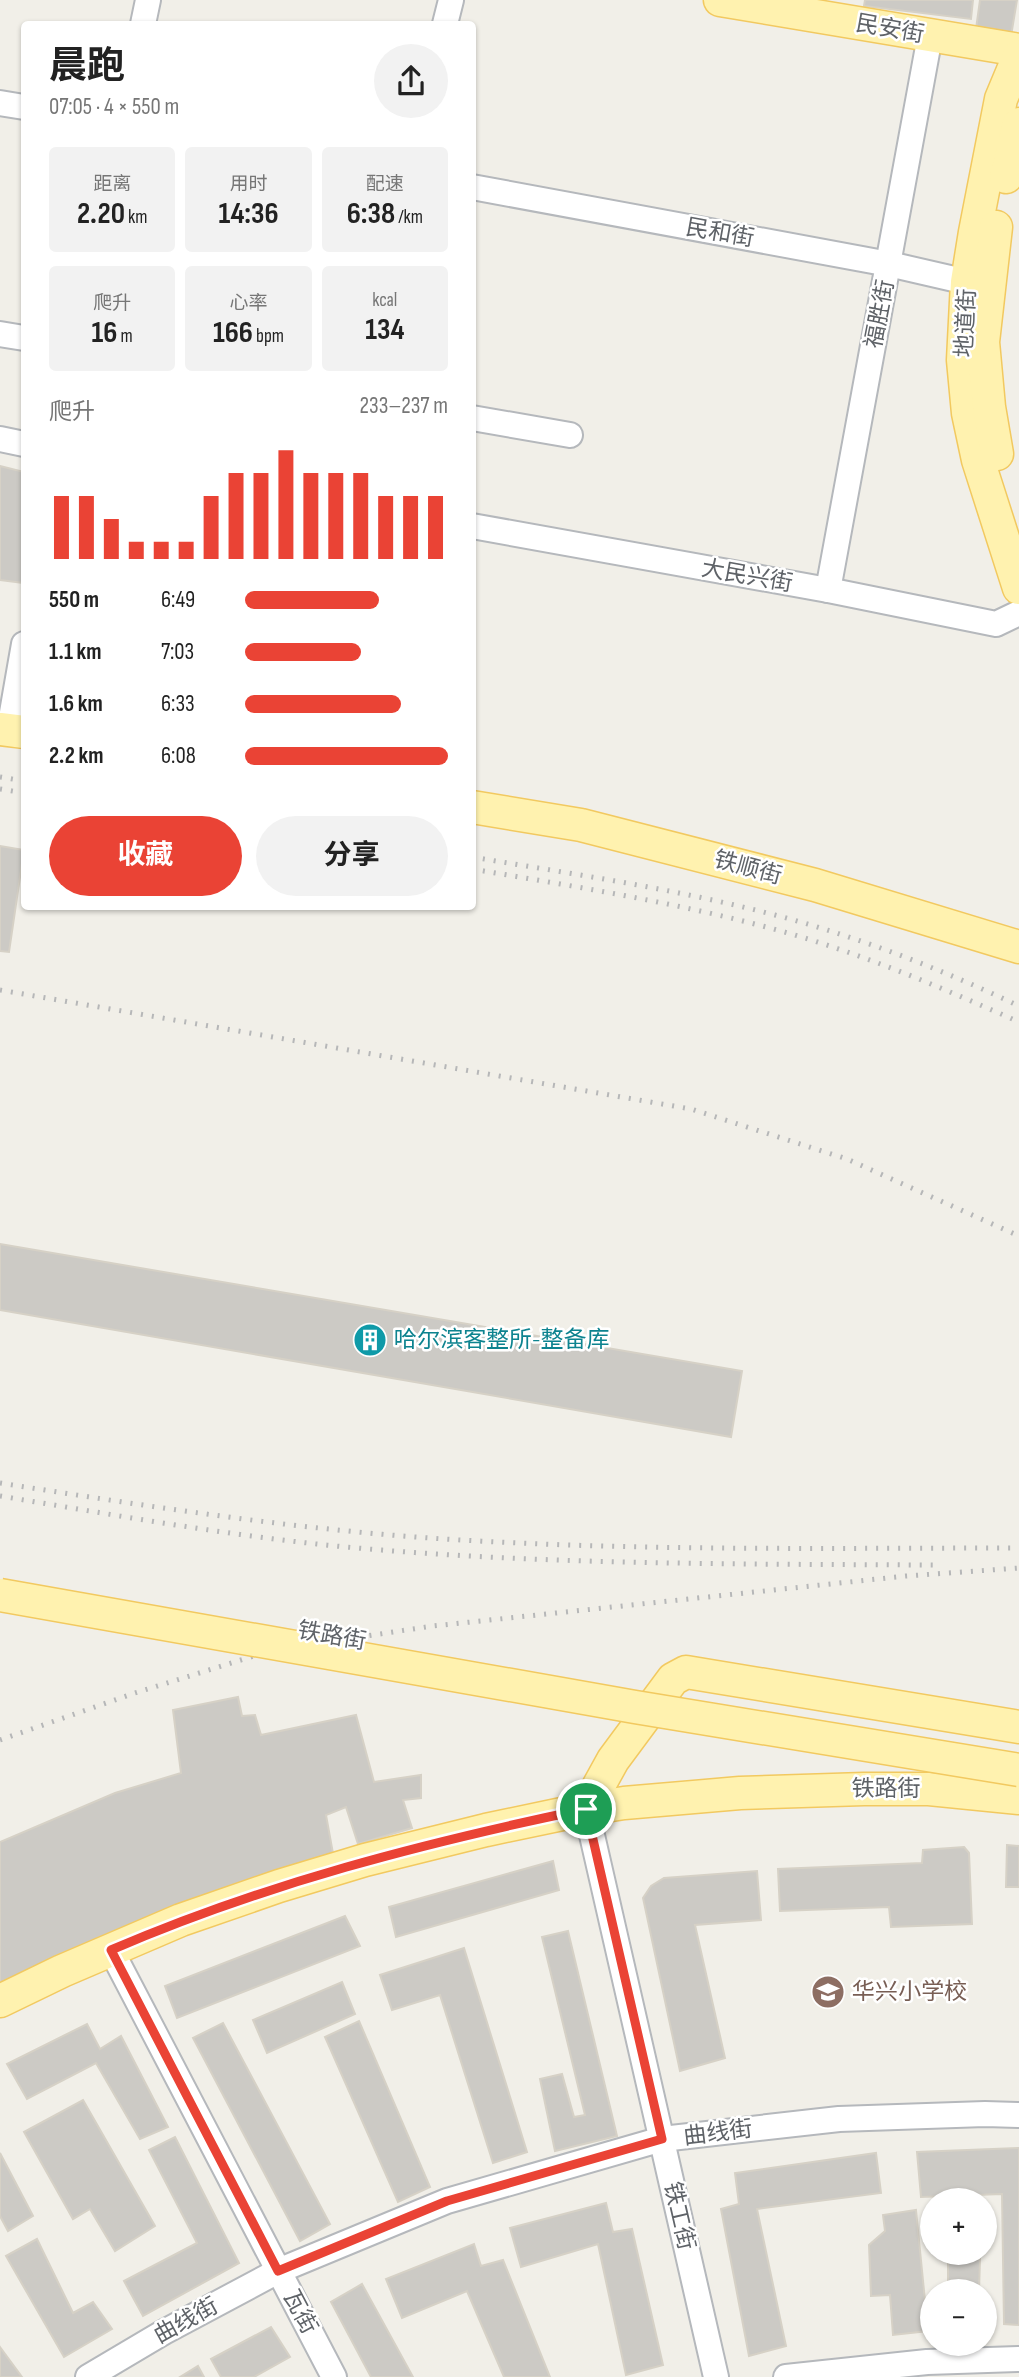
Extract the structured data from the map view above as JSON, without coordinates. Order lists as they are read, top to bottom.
{
  "streets": {
    "main road": [
      "民安街",
      "地道街",
      "铁顺街",
      "铁路街"
    ],
    "street": [
      "民和街",
      "福胜街",
      "大民兴街",
      "曲线街",
      "铁工街",
      "瓦街"
    ]
  },
  "crossings": [
    ["民安街", "福胜街"],
    ["民和街", "福胜街"],
    ["民和街", "地道街"],
    ["福胜街", "大民兴街"],
    ["铁路街", "铁工街"],
    ["铁路街", "瓦街"],
    ["曲线街", "铁工街"],
    ["曲线街", "瓦街"]
  ],
  "places": {
    "building": ["哈尔滨客整所-整备库"],
    "school or university": ["华兴小学校"]
  },
  "page": {
    "heading": ["晨跑", "07:05 · 4 × 550 m"],
    "stats": [
      ["距离", "2.20 km"],
      ["用时", "14:36"],
      ["配速", "6:38 /km"],
      ["爬升", "16 m"],
      ["心率", "166 bpm"],
      ["kcal", "134"]
    ],
    "chart": ["爬升", "233–237 m"],
    "list": [
      {
        "name": "550 m",
        "note": "6:49"
      },
      {
        "name": "1.1 km",
        "note": "7:03"
      },
      {
        "name": "1.6 km",
        "note": "6:33"
      },
      {
        "name": "2.2 km",
        "note": "6:08"
      }
    ],
    "buttons": ["收藏", "分享"],
    "map_buttons": ["+", "−"]
  }
}
